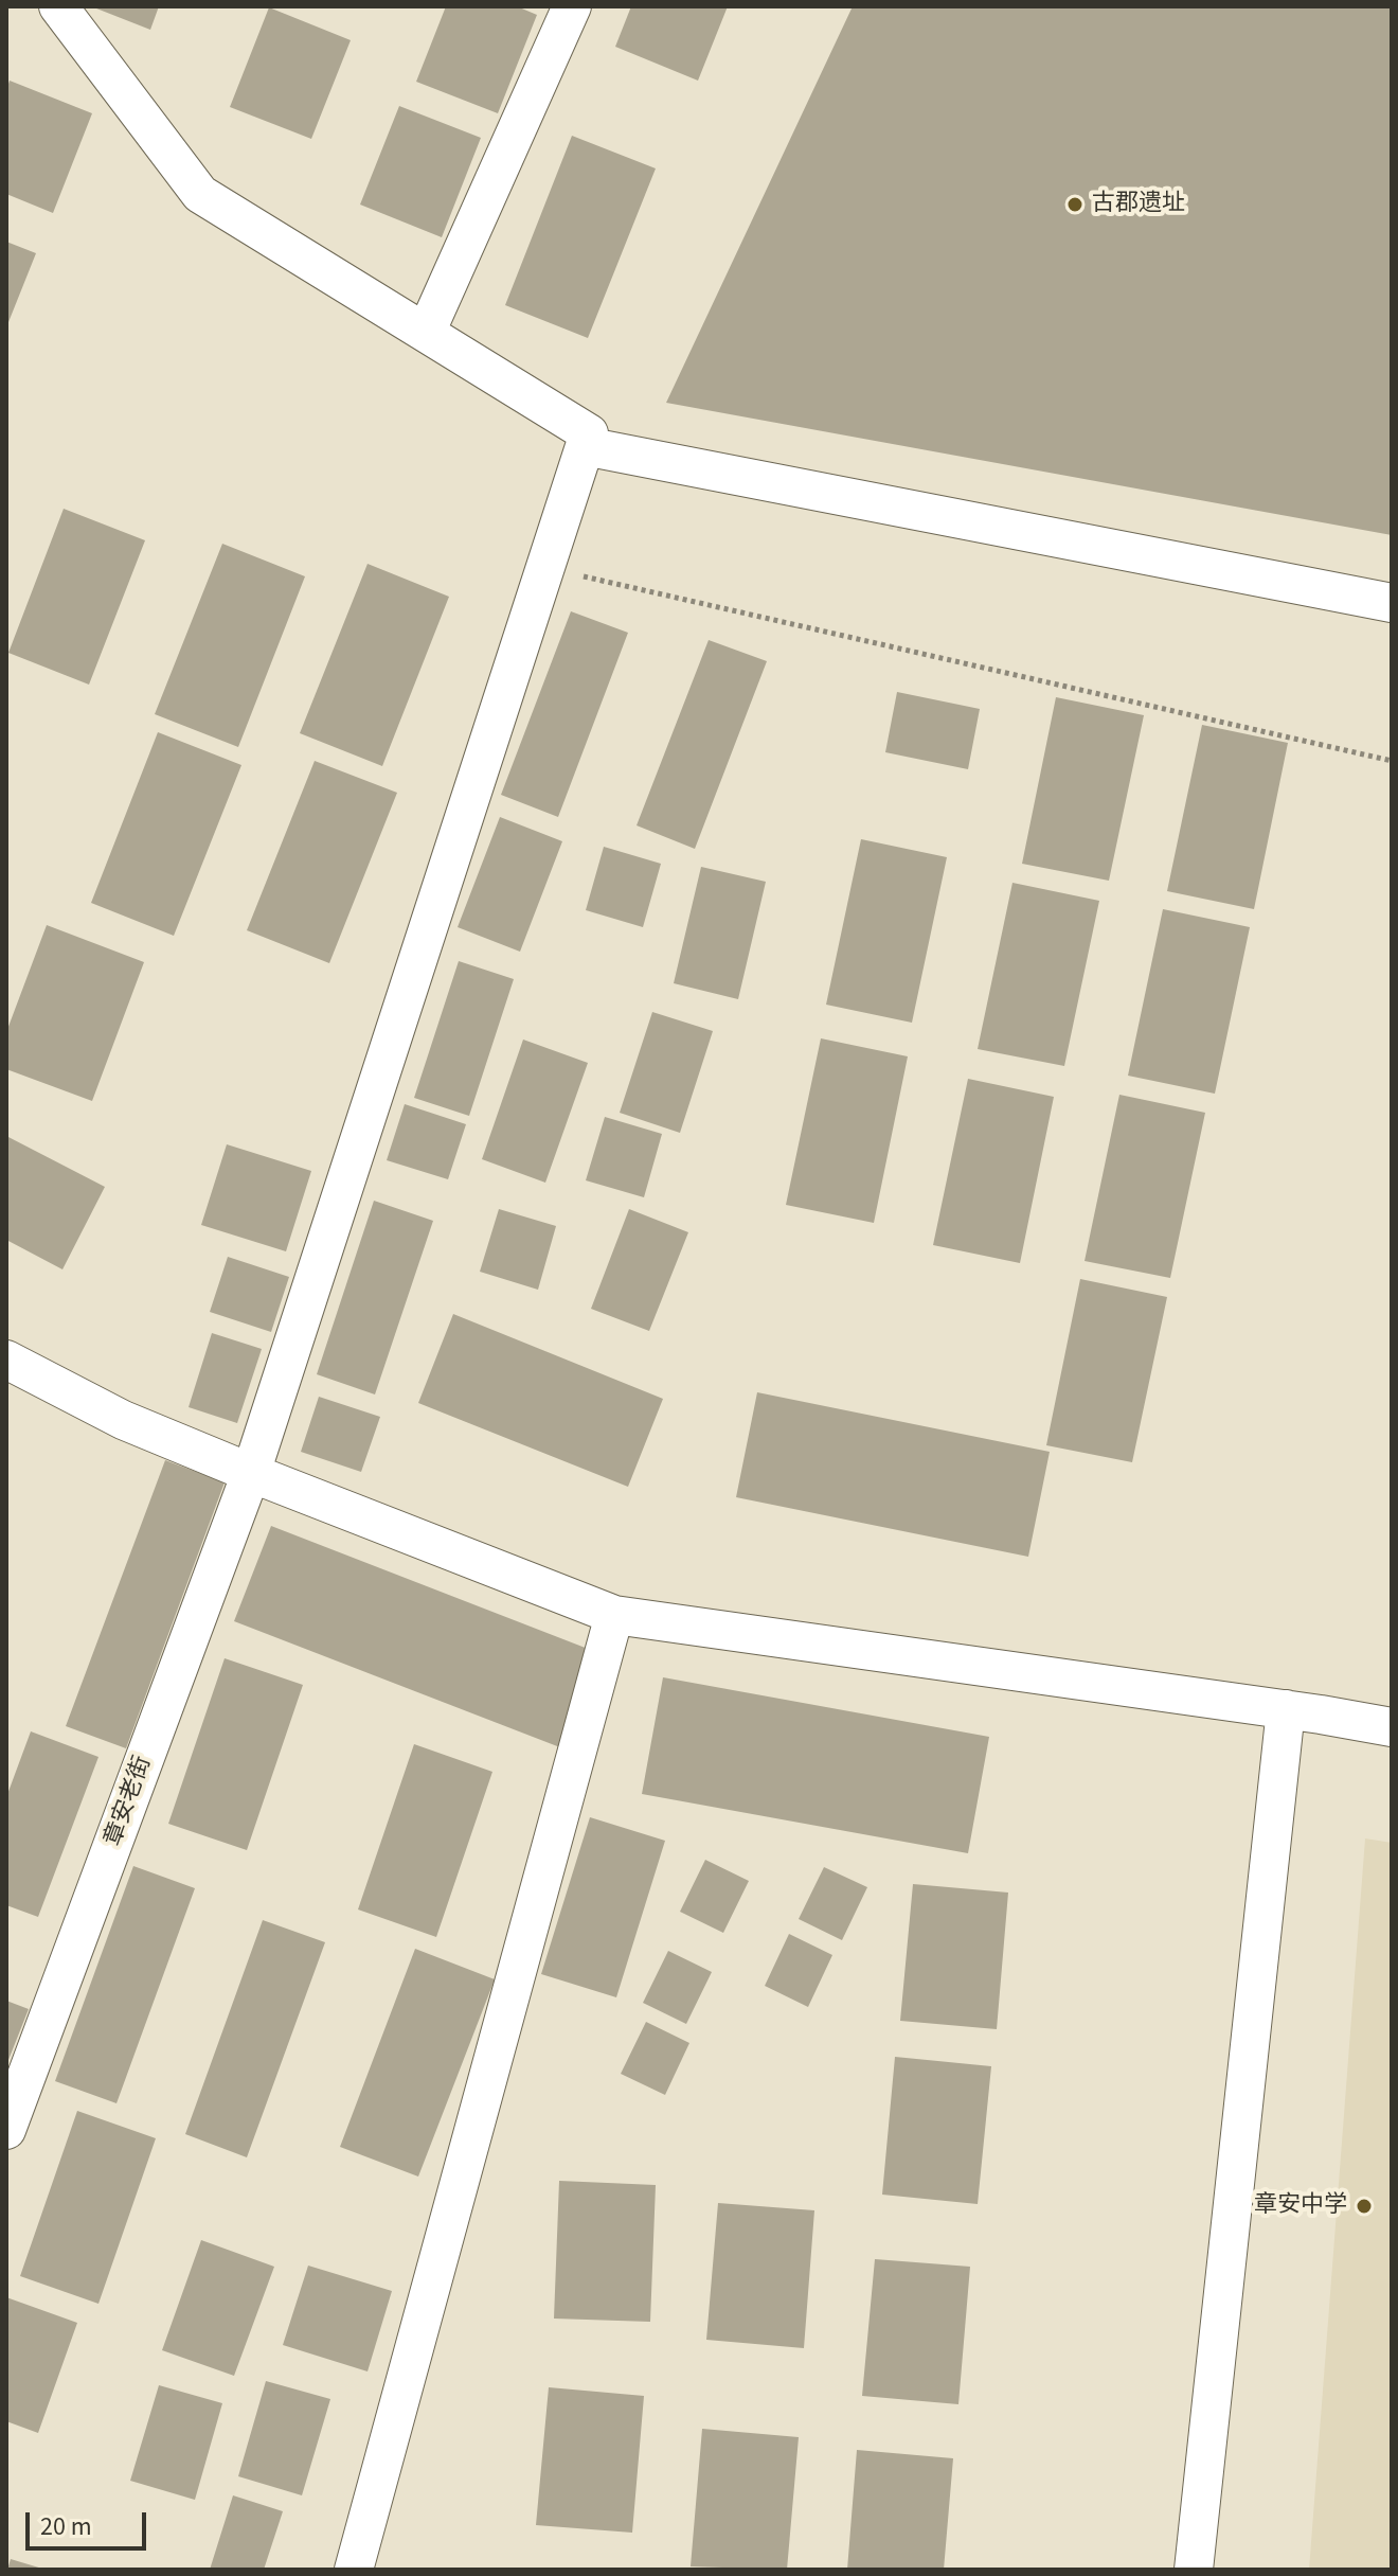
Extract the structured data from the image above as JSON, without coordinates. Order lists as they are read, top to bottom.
{
  "streets": {
    "street": ["章安老街"]
  },
  "places": ["古郡遗址", "章安中学"],
  "scale_bar": "20 m"
}
